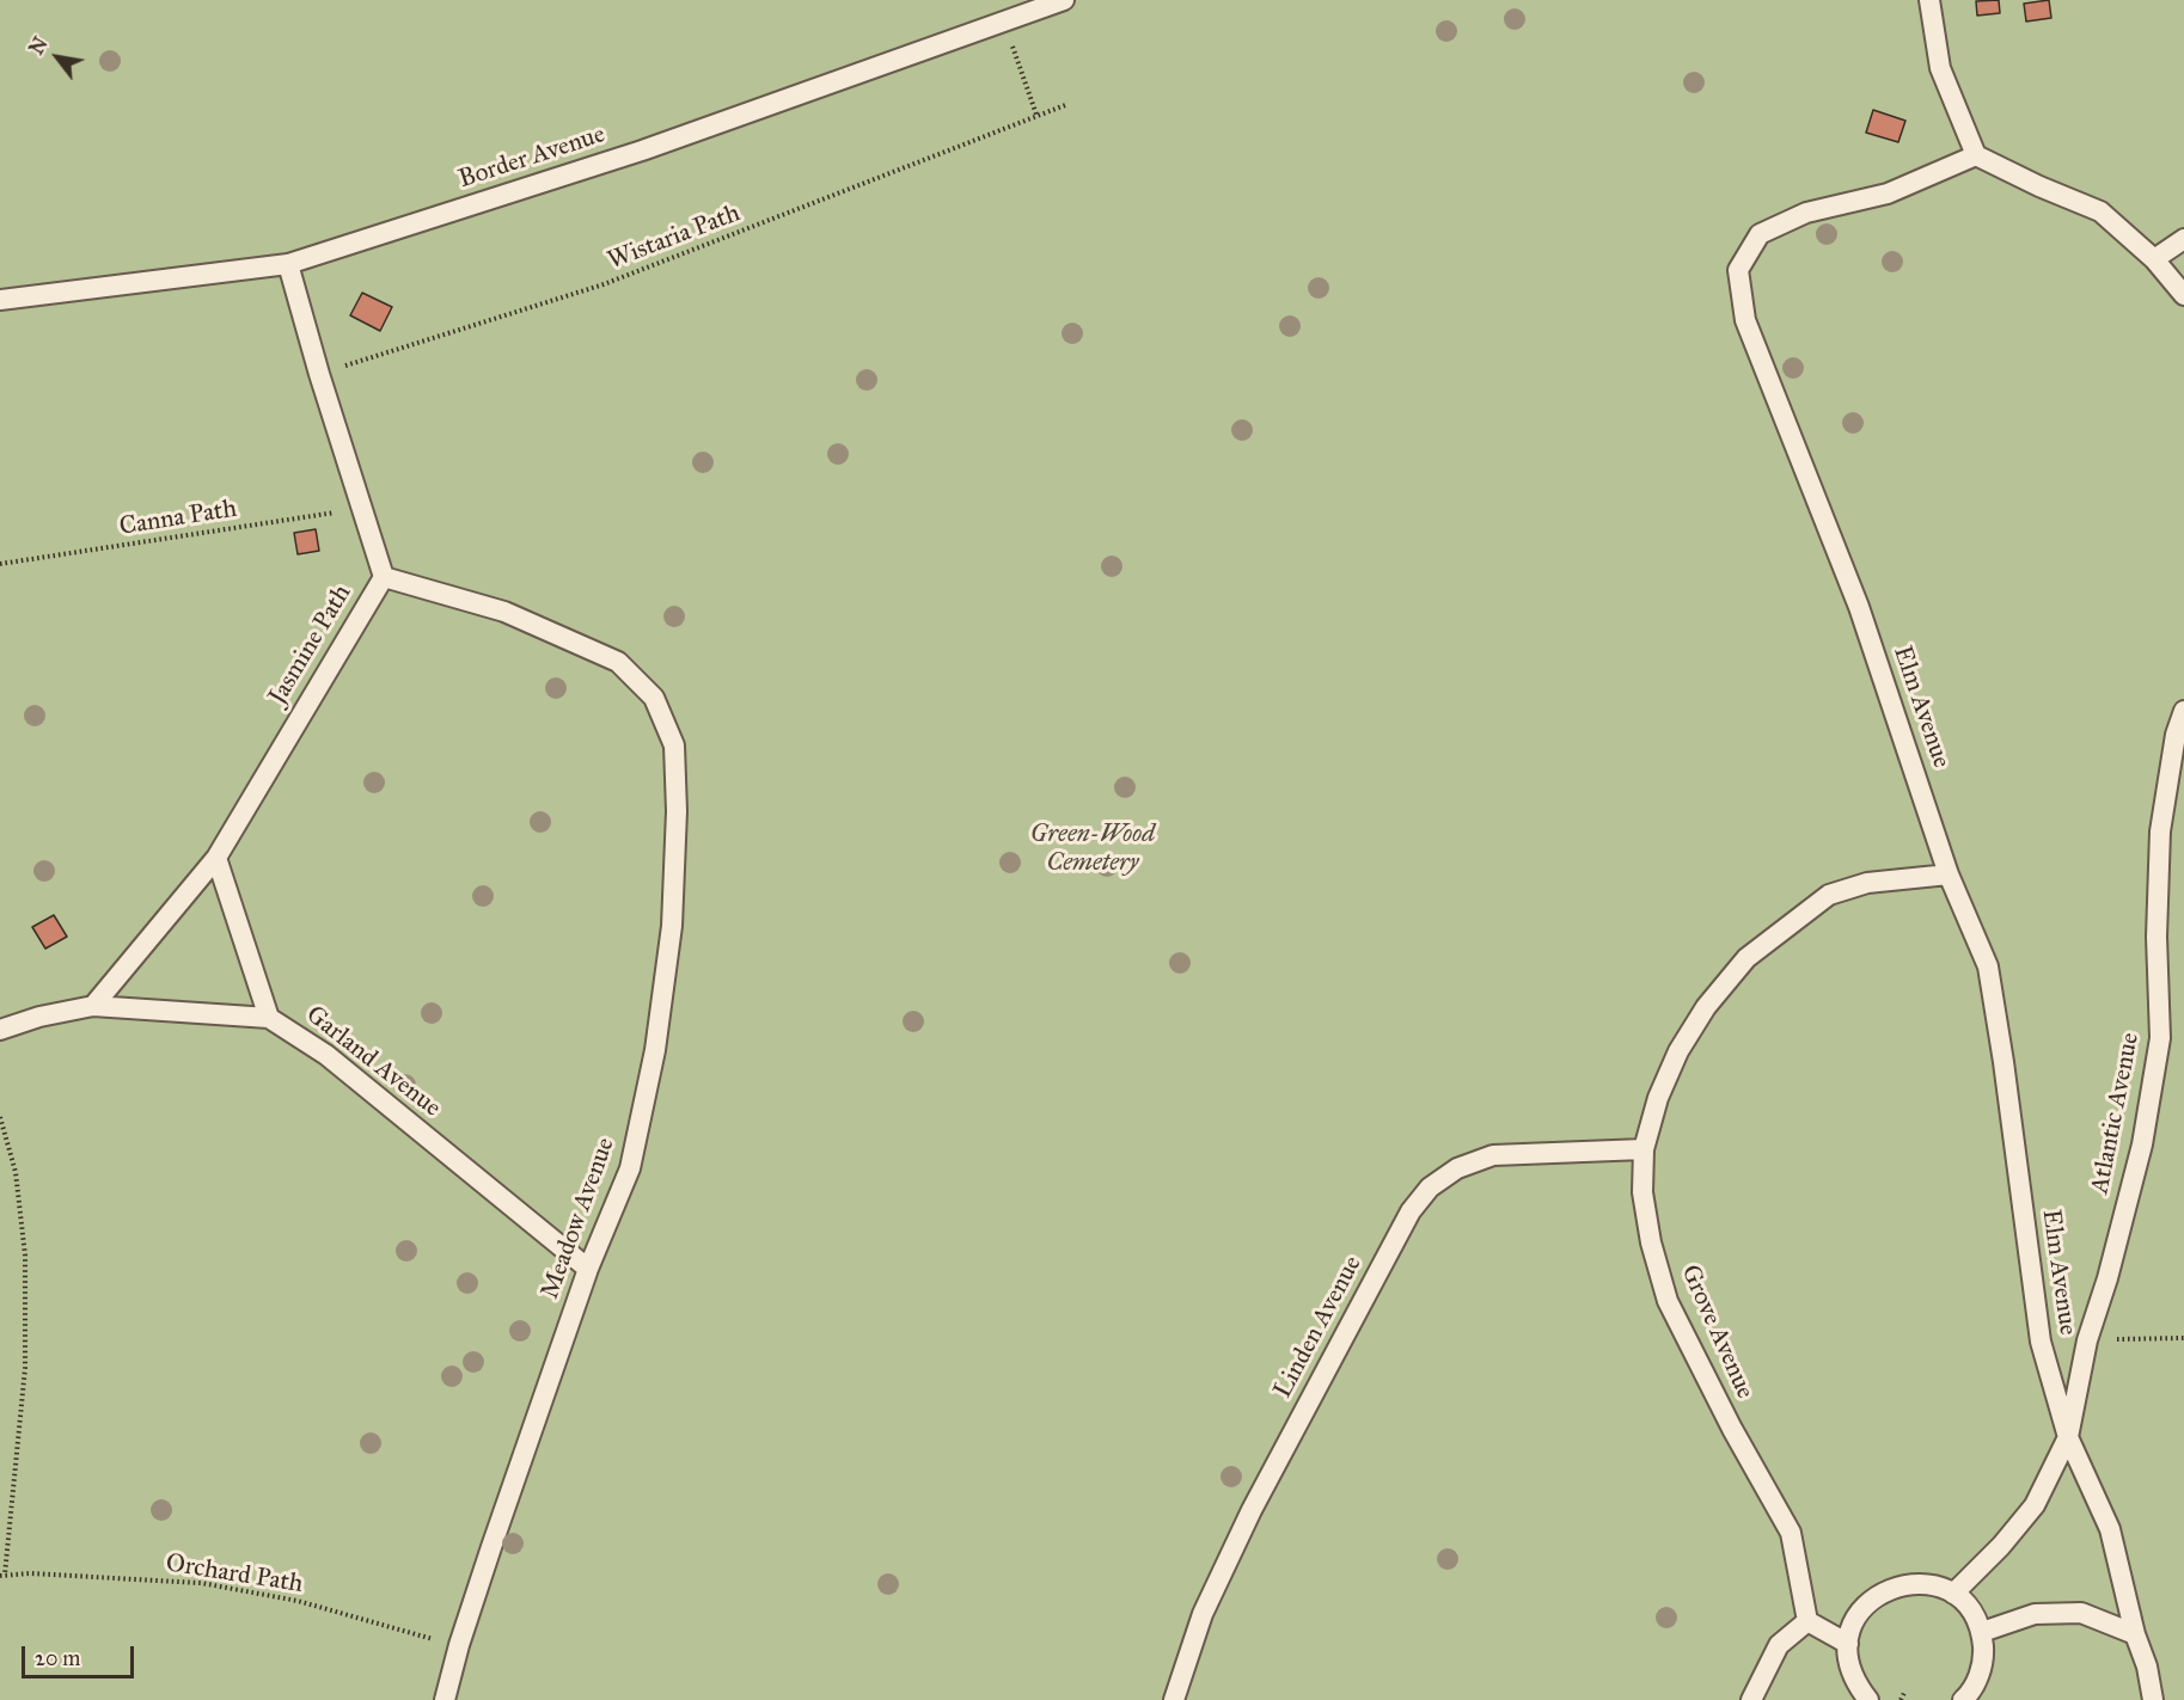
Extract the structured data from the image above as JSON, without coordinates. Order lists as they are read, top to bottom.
{
  "streets": {
    "lane": [
      "Border Avenue",
      "Jasmine Path",
      "Elm Avenue",
      "Garland Avenue",
      "Atlantic Avenue",
      "Meadow Avenue",
      "Linden Avenue",
      "Grove Avenue"
    ],
    "path": ["Wistaria Path", "Canna Path", "Orchard Path"]
  },
  "crossings": [
    ["Border Avenue", "Jasmine Path"],
    ["Wistaria Path", "Jasmine Path"],
    ["Canna Path", "Jasmine Path"],
    ["Jasmine Path", "Garland Avenue"],
    ["Jasmine Path", "Meadow Avenue"],
    ["Elm Avenue", "Atlantic Avenue"],
    ["Elm Avenue", "Grove Avenue"],
    ["Garland Avenue", "Meadow Avenue"],
    ["Meadow Avenue", "Orchard Path"],
    ["Linden Avenue", "Grove Avenue"]
  ],
  "parks": ["Green-Wood Cemetery"],
  "scale_bar": "20 m",
  "north": "top left"
}
